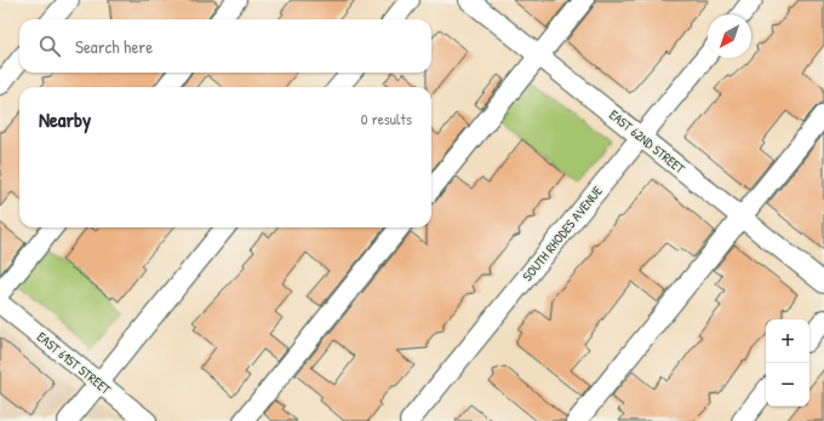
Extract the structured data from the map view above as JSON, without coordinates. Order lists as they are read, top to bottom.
{
  "streets": {
    "street": ["EAST 62ND STREET", "SOUTH RHODES AVENUE", "EAST 61ST STREET"]
  },
  "crossings": [
    ["EAST 62ND STREET", "SOUTH RHODES AVENUE"]
  ],
  "north": "bottom left",
  "page": {
    "search": "Search here",
    "heading": ["Nearby", "0 results"],
    "map_buttons": ["+", "−"]
  }
}
